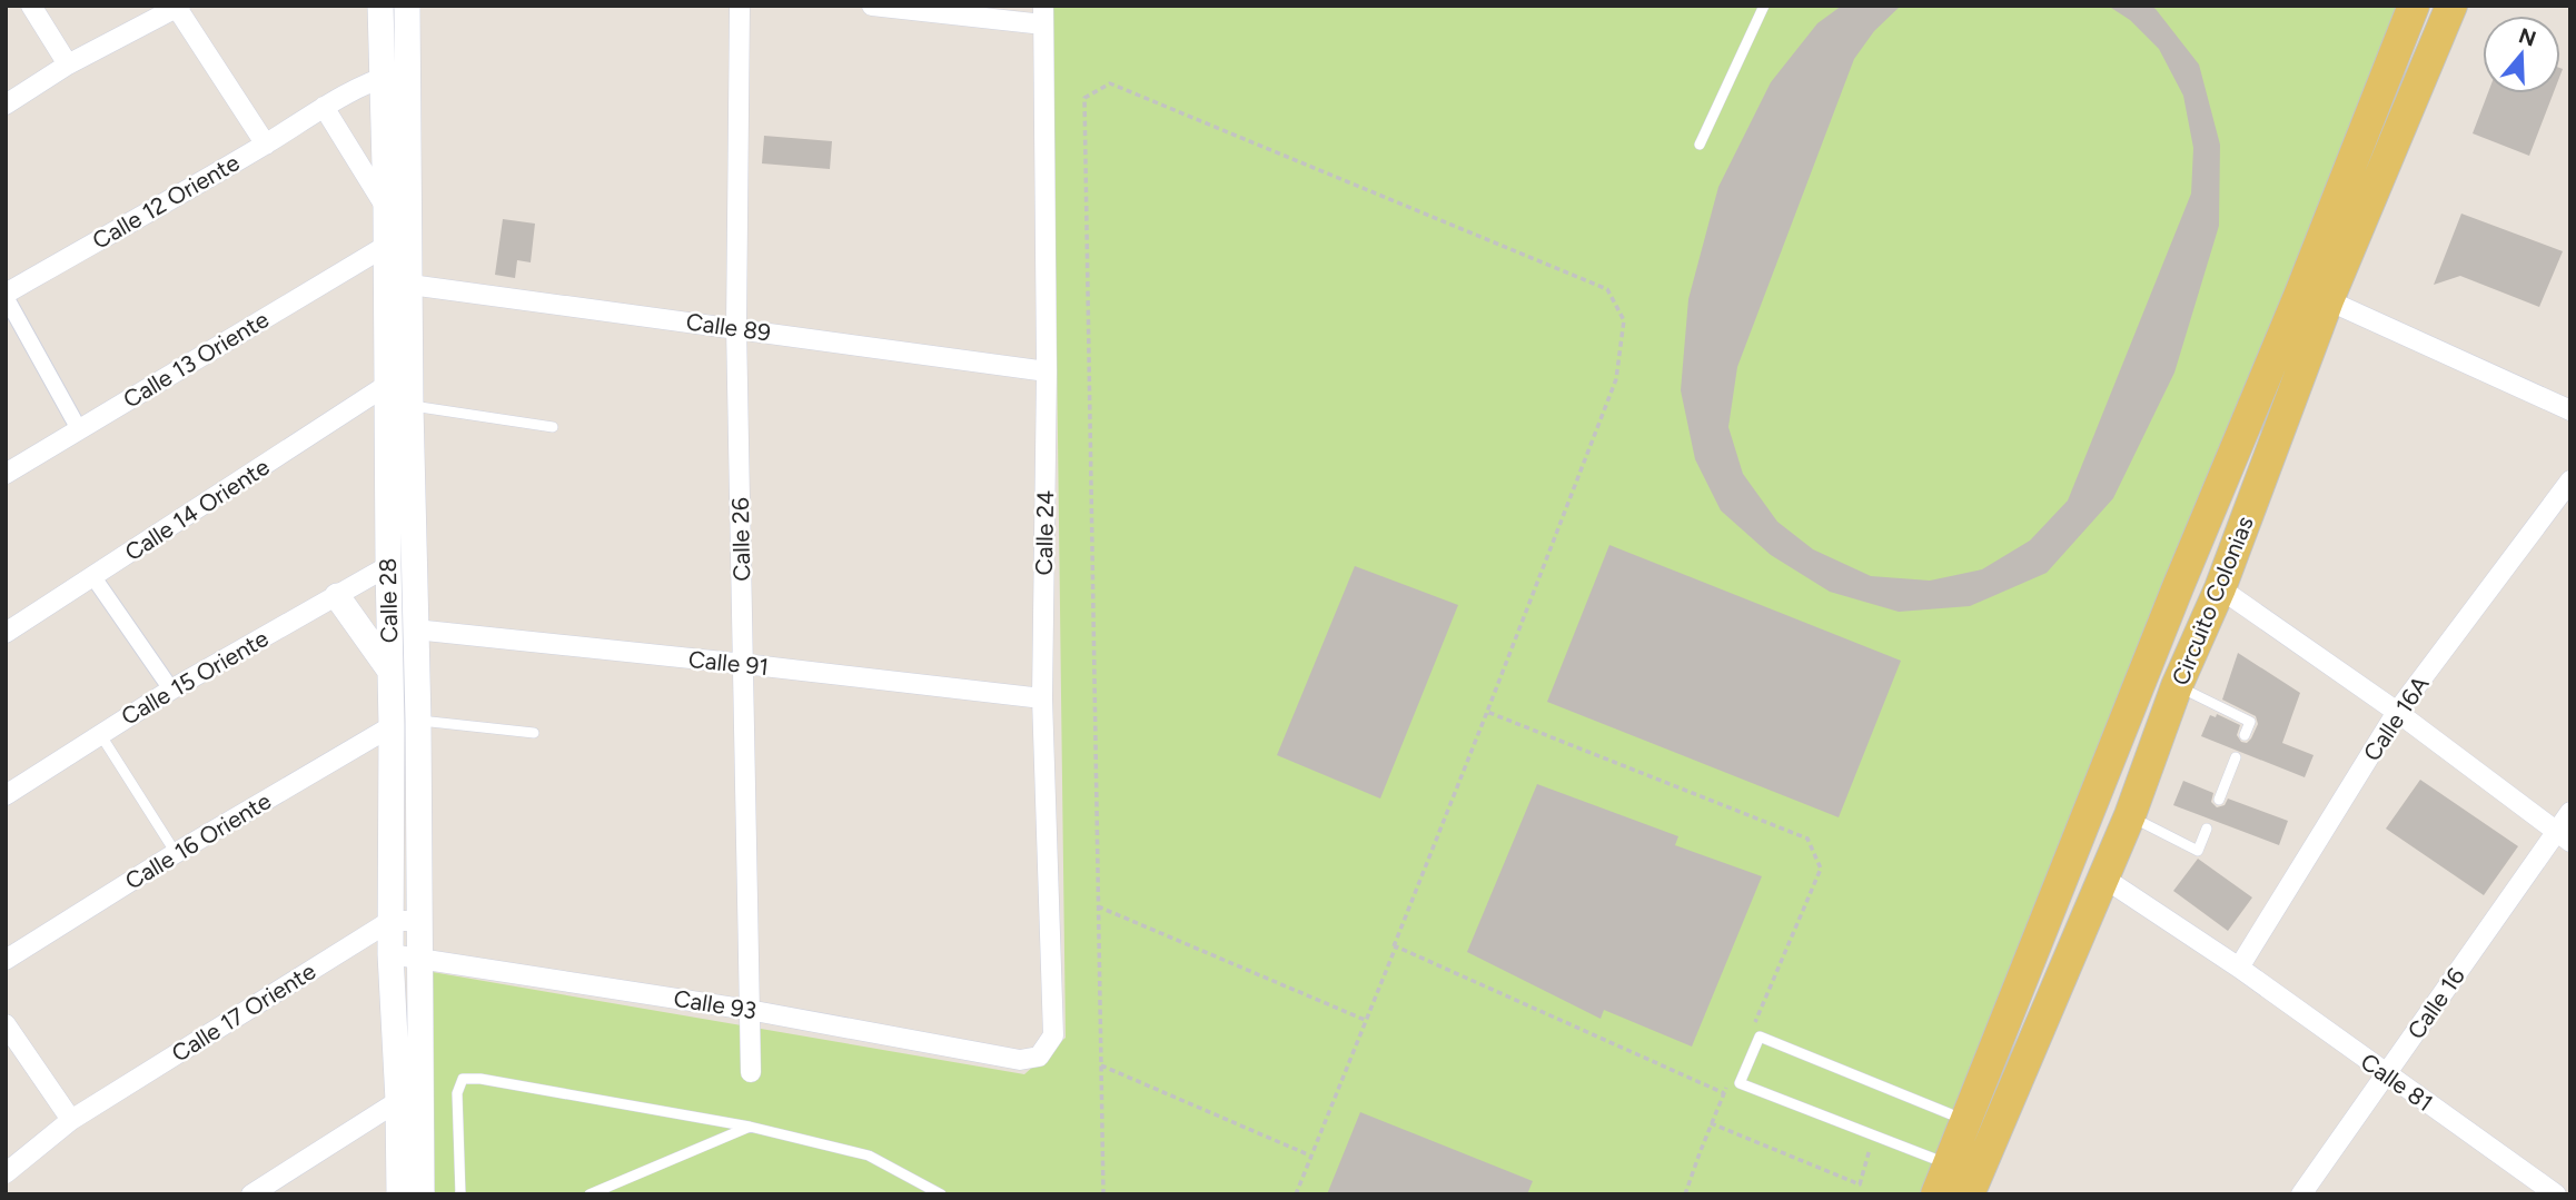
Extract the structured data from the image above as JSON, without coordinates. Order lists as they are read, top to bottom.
{
  "streets": {
    "main road": ["Circuito Colonias"],
    "street": [
      "Calle 12 Oriente",
      "Calle 89",
      "Calle 13 Oriente",
      "Calle 14 Oriente",
      "Calle 24",
      "Calle 26",
      "Calle 28",
      "Calle 91",
      "Calle 15 Oriente",
      "Calle 16A",
      "Calle 16 Oriente",
      "Calle 16",
      "Calle 93",
      "Calle 17 Oriente",
      "Calle 81"
    ]
  },
  "crossings": [
    ["Calle 12 Oriente", "Calle 28"],
    ["Calle 89", "Calle 24"],
    ["Calle 89", "Calle 26"],
    ["Calle 89", "Calle 28"],
    ["Calle 13 Oriente", "Calle 28"],
    ["Calle 14 Oriente", "Calle 28"],
    ["Calle 24", "Calle 91"],
    ["Calle 24", "Calle 93"],
    ["Calle 26", "Calle 91"],
    ["Calle 26", "Calle 93"],
    ["Calle 28", "Calle 91"],
    ["Calle 28", "Calle 15 Oriente"],
    ["Calle 28", "Calle 16 Oriente"],
    ["Calle 28", "Calle 93"],
    ["Calle 28", "Calle 17 Oriente"],
    ["Circuito Colonias", "Calle 81"],
    ["Calle 16A", "Calle 81"],
    ["Calle 16", "Calle 81"]
  ],
  "north": "top"
}
